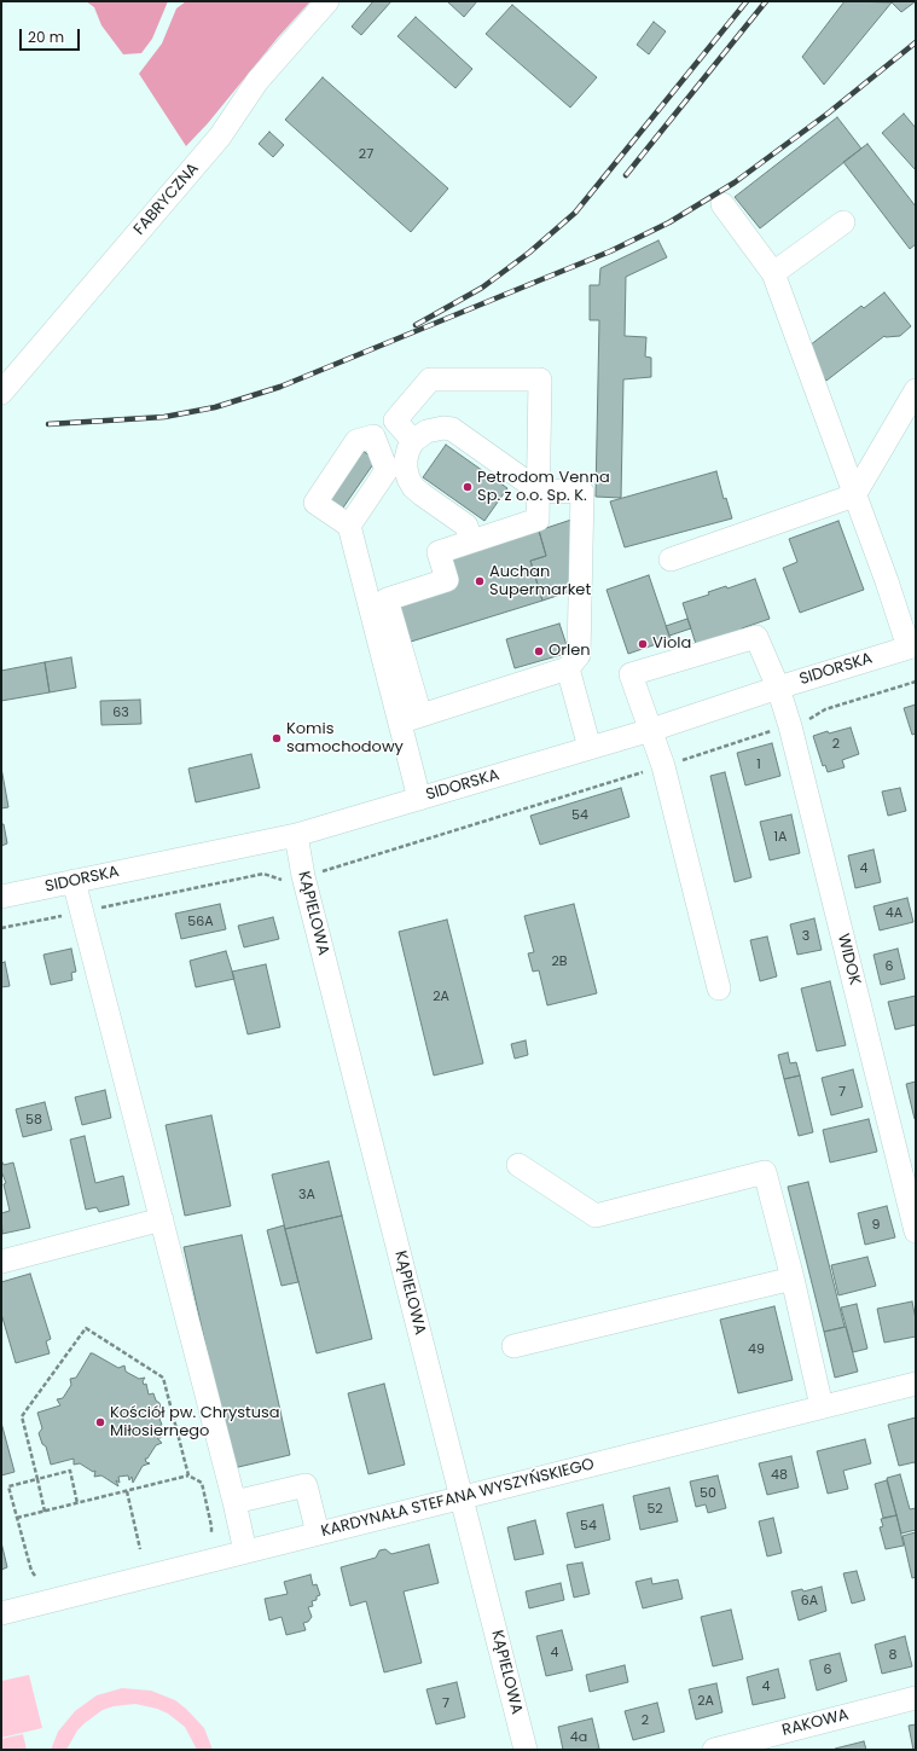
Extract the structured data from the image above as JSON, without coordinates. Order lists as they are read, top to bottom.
{
  "streets": {
    "street": [
      "FABRYCZNA",
      "SIDORSKA",
      "KĄPIELOWA",
      "WIDOK",
      "KARDYNAŁA STEFANA WYSZYŃSKIEGO",
      "RAKOWA"
    ]
  },
  "crossings": [
    ["SIDORSKA", "KĄPIELOWA"],
    ["SIDORSKA", "WIDOK"],
    ["KĄPIELOWA", "KARDYNAŁA STEFANA WYSZYŃSKIEGO"]
  ],
  "places": [
    "Petrodom Venna Sp. z o.o. Sp. K.",
    "Auchan Supermarket",
    "Viola",
    "Orlen",
    "Komis samochodowy",
    "Kościół pw. Chrystusa Miłosiernego"
  ],
  "house_numbers": [
    "27",
    "63",
    "2",
    "1",
    "54",
    "1A",
    "4",
    "4A",
    "56A",
    "3",
    "2B",
    "6",
    "2A",
    "7",
    "58",
    "3A",
    "9",
    "49",
    "48",
    "50",
    "52",
    "54",
    "6A",
    "4",
    "8",
    "6",
    "4",
    "2A",
    "7",
    "2",
    "4a"
  ],
  "scale_bar": "20 m"
}
